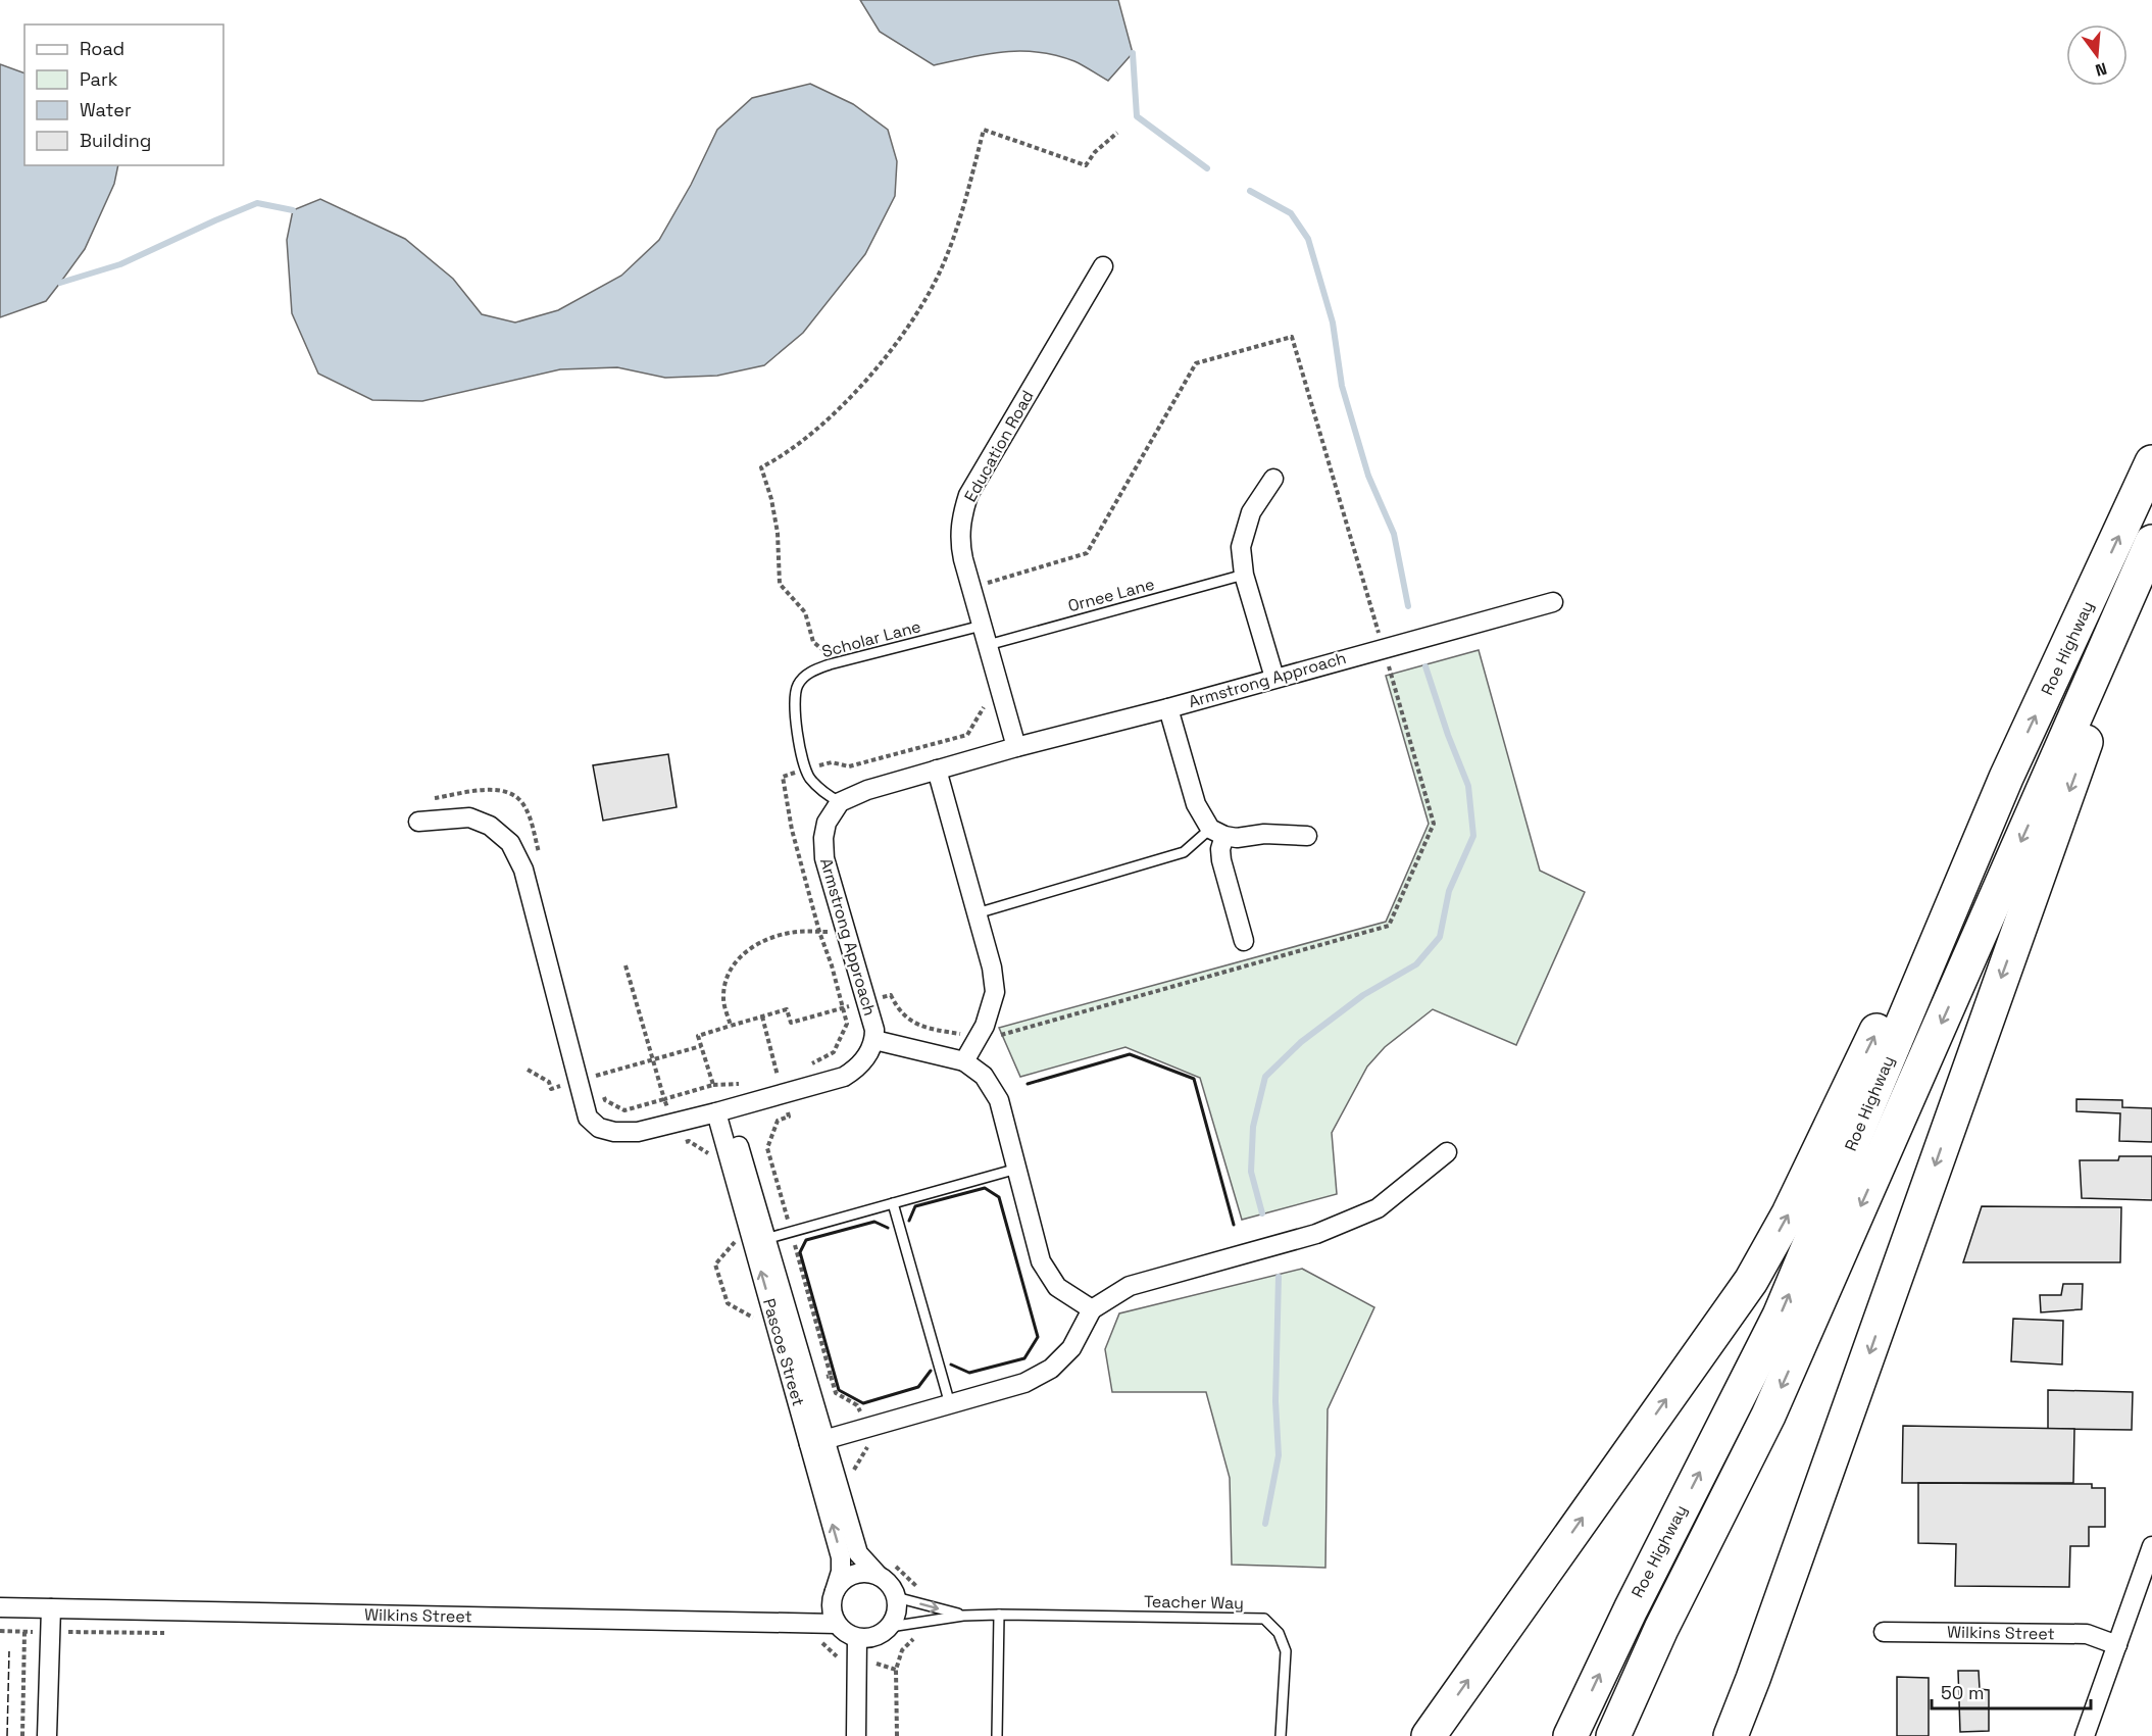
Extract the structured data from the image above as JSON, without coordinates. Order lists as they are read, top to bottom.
{
  "streets": {
    "highway": ["Roe Highway"],
    "street": [
      "Education Road",
      "Armstrong Approach",
      "Pascoe Street",
      "Wilkins Street"
    ],
    "lane": ["Ornee Lane", "Scholar Lane", "Teacher Way"]
  },
  "crossings": [
    ["Education Road", "Ornee Lane"],
    ["Education Road", "Scholar Lane"],
    ["Education Road", "Armstrong Approach"],
    ["Scholar Lane", "Armstrong Approach"],
    ["Armstrong Approach", "Pascoe Street"],
    ["Pascoe Street", "Teacher Way"],
    ["Pascoe Street", "Wilkins Street"],
    ["Teacher Way", "Wilkins Street"]
  ],
  "legend": [
    "Road",
    "Park",
    "Water",
    "Building"
  ],
  "scale_bar": "50 m",
  "north": "bottom"
}
